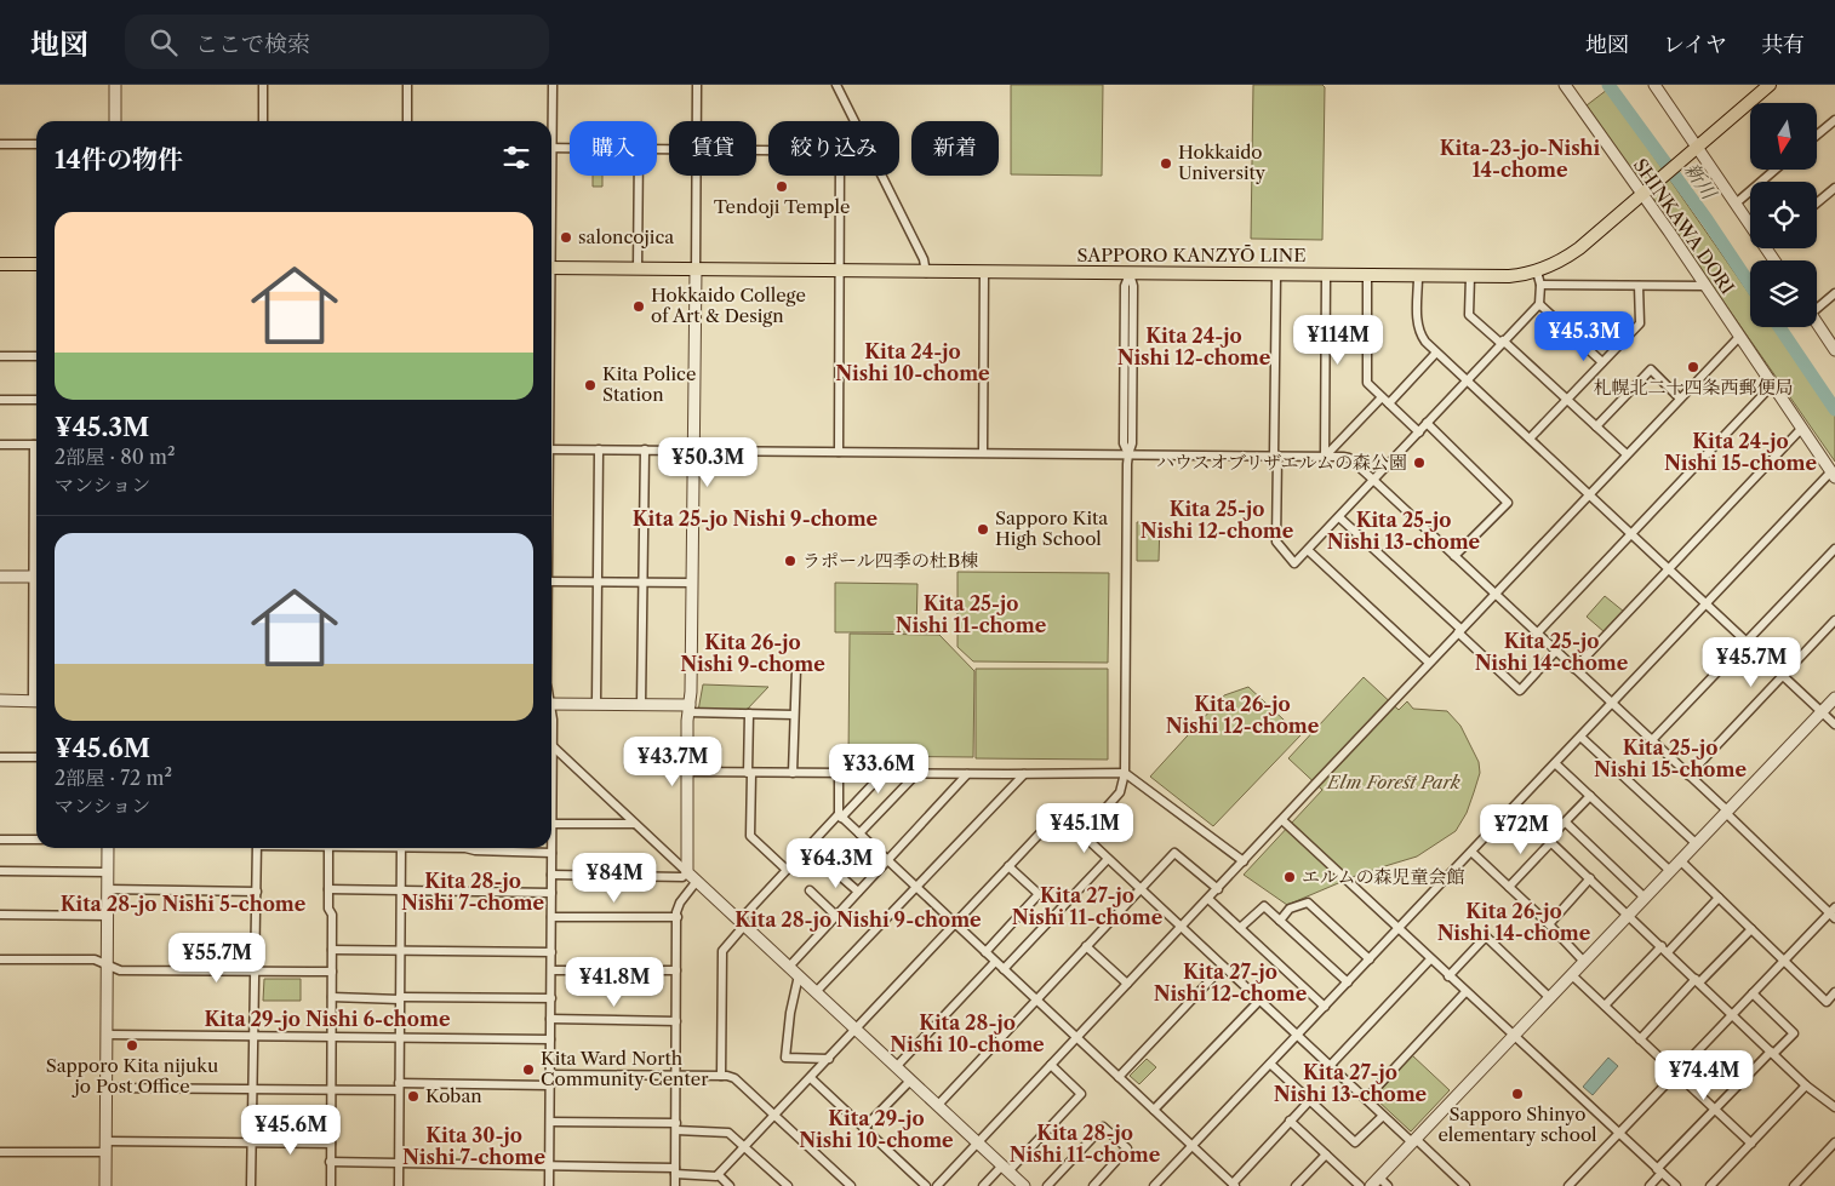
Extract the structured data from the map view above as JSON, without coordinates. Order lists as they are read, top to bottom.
{
  "streets": {
    "main road": ["SAPPORO KANZYŌ LINE"],
    "street": ["SHINKAWA DORI"]
  },
  "crossings": [
    ["SHINKAWA DORI", "SAPPORO KANZYŌ LINE"]
  ],
  "districts": [
    "Kita-23-jo-Nishi 14-chome",
    "Kita 24-jo Nishi 12-chome",
    "Kita 24-jo Nishi 10-chome",
    "Kita 24-jo Nishi 15-chome",
    "Kita 25-jo Nishi 12-chome",
    "Kita 25-jo Nishi 9-chome",
    "Kita 25-jo Nishi 13-chome",
    "Kita 25-jo Nishi 11-chome",
    "Kita 25-jo Nishi 14-chome",
    "Kita 26-jo Nishi 9-chome",
    "Kita 26-jo Nishi 12-chome",
    "Kita 25-jo Nishi 15-chome",
    "Kita 28-jo Nishi 7-chome",
    "Kita 27-jo Nishi 11-chome",
    "Kita 28-jo Nishi 5-chome",
    "Kita 26-jo Nishi 14-chome",
    "Kita 28-jo Nishi 9-chome",
    "Kita 27-jo Nishi 12-chome",
    "Kita 29-jo Nishi 6-chome",
    "Kita 28-jo Nishi 10-chome",
    "Kita 27-jo Nishi 13-chome",
    "Kita 29-jo Nishi 10-chome",
    "Kita 28-jo Nishi 11-chome",
    "Kita 30-jo Nishi 7-chome"
  ],
  "water": ["新川"],
  "parks": ["Elm Forest Park"],
  "places": [
    "Hokkaido University",
    "Tendoji Temple",
    "saloncojica",
    "Hokkaido College of Art & Design",
    "札幌北二十四条西郵便局",
    "Kita Police Station",
    "ハウスオブリザエルムの森公園",
    "Sapporo Kita High School",
    "ラポール四季の杜B棟",
    "エルムの森児童会館",
    "Sapporo Kita nijuku jo Post Office",
    "Kita Ward North Community Center",
    "Sapporo Shinyo elementary school",
    "Koban"
  ],
  "north": "bottom",
  "page": {
    "header": "地図",
    "search": "ここで検索",
    "nav": ["地図", "レイヤ", "共有"],
    "chip": [
      "購入",
      "賃貸",
      "絞り込み",
      "新着"
    ],
    "heading": "14件の物件",
    "list": [
      {
        "name": "¥45.3M",
        "note": "2部屋 · 80 m² · マンション"
      },
      {
        "name": "¥45.6M",
        "note": "2部屋 · 72 m² · マンション"
      }
    ],
    "price": [
      "¥45.3M",
      "¥114M",
      "¥50.3M",
      "¥45.7M",
      "¥43.7M",
      "¥33.6M",
      "¥45.1M",
      "¥72M",
      "¥64.3M",
      "¥84M",
      "¥55.7M",
      "¥41.8M",
      "¥74.4M",
      "¥45.6M"
    ]
  }
}
